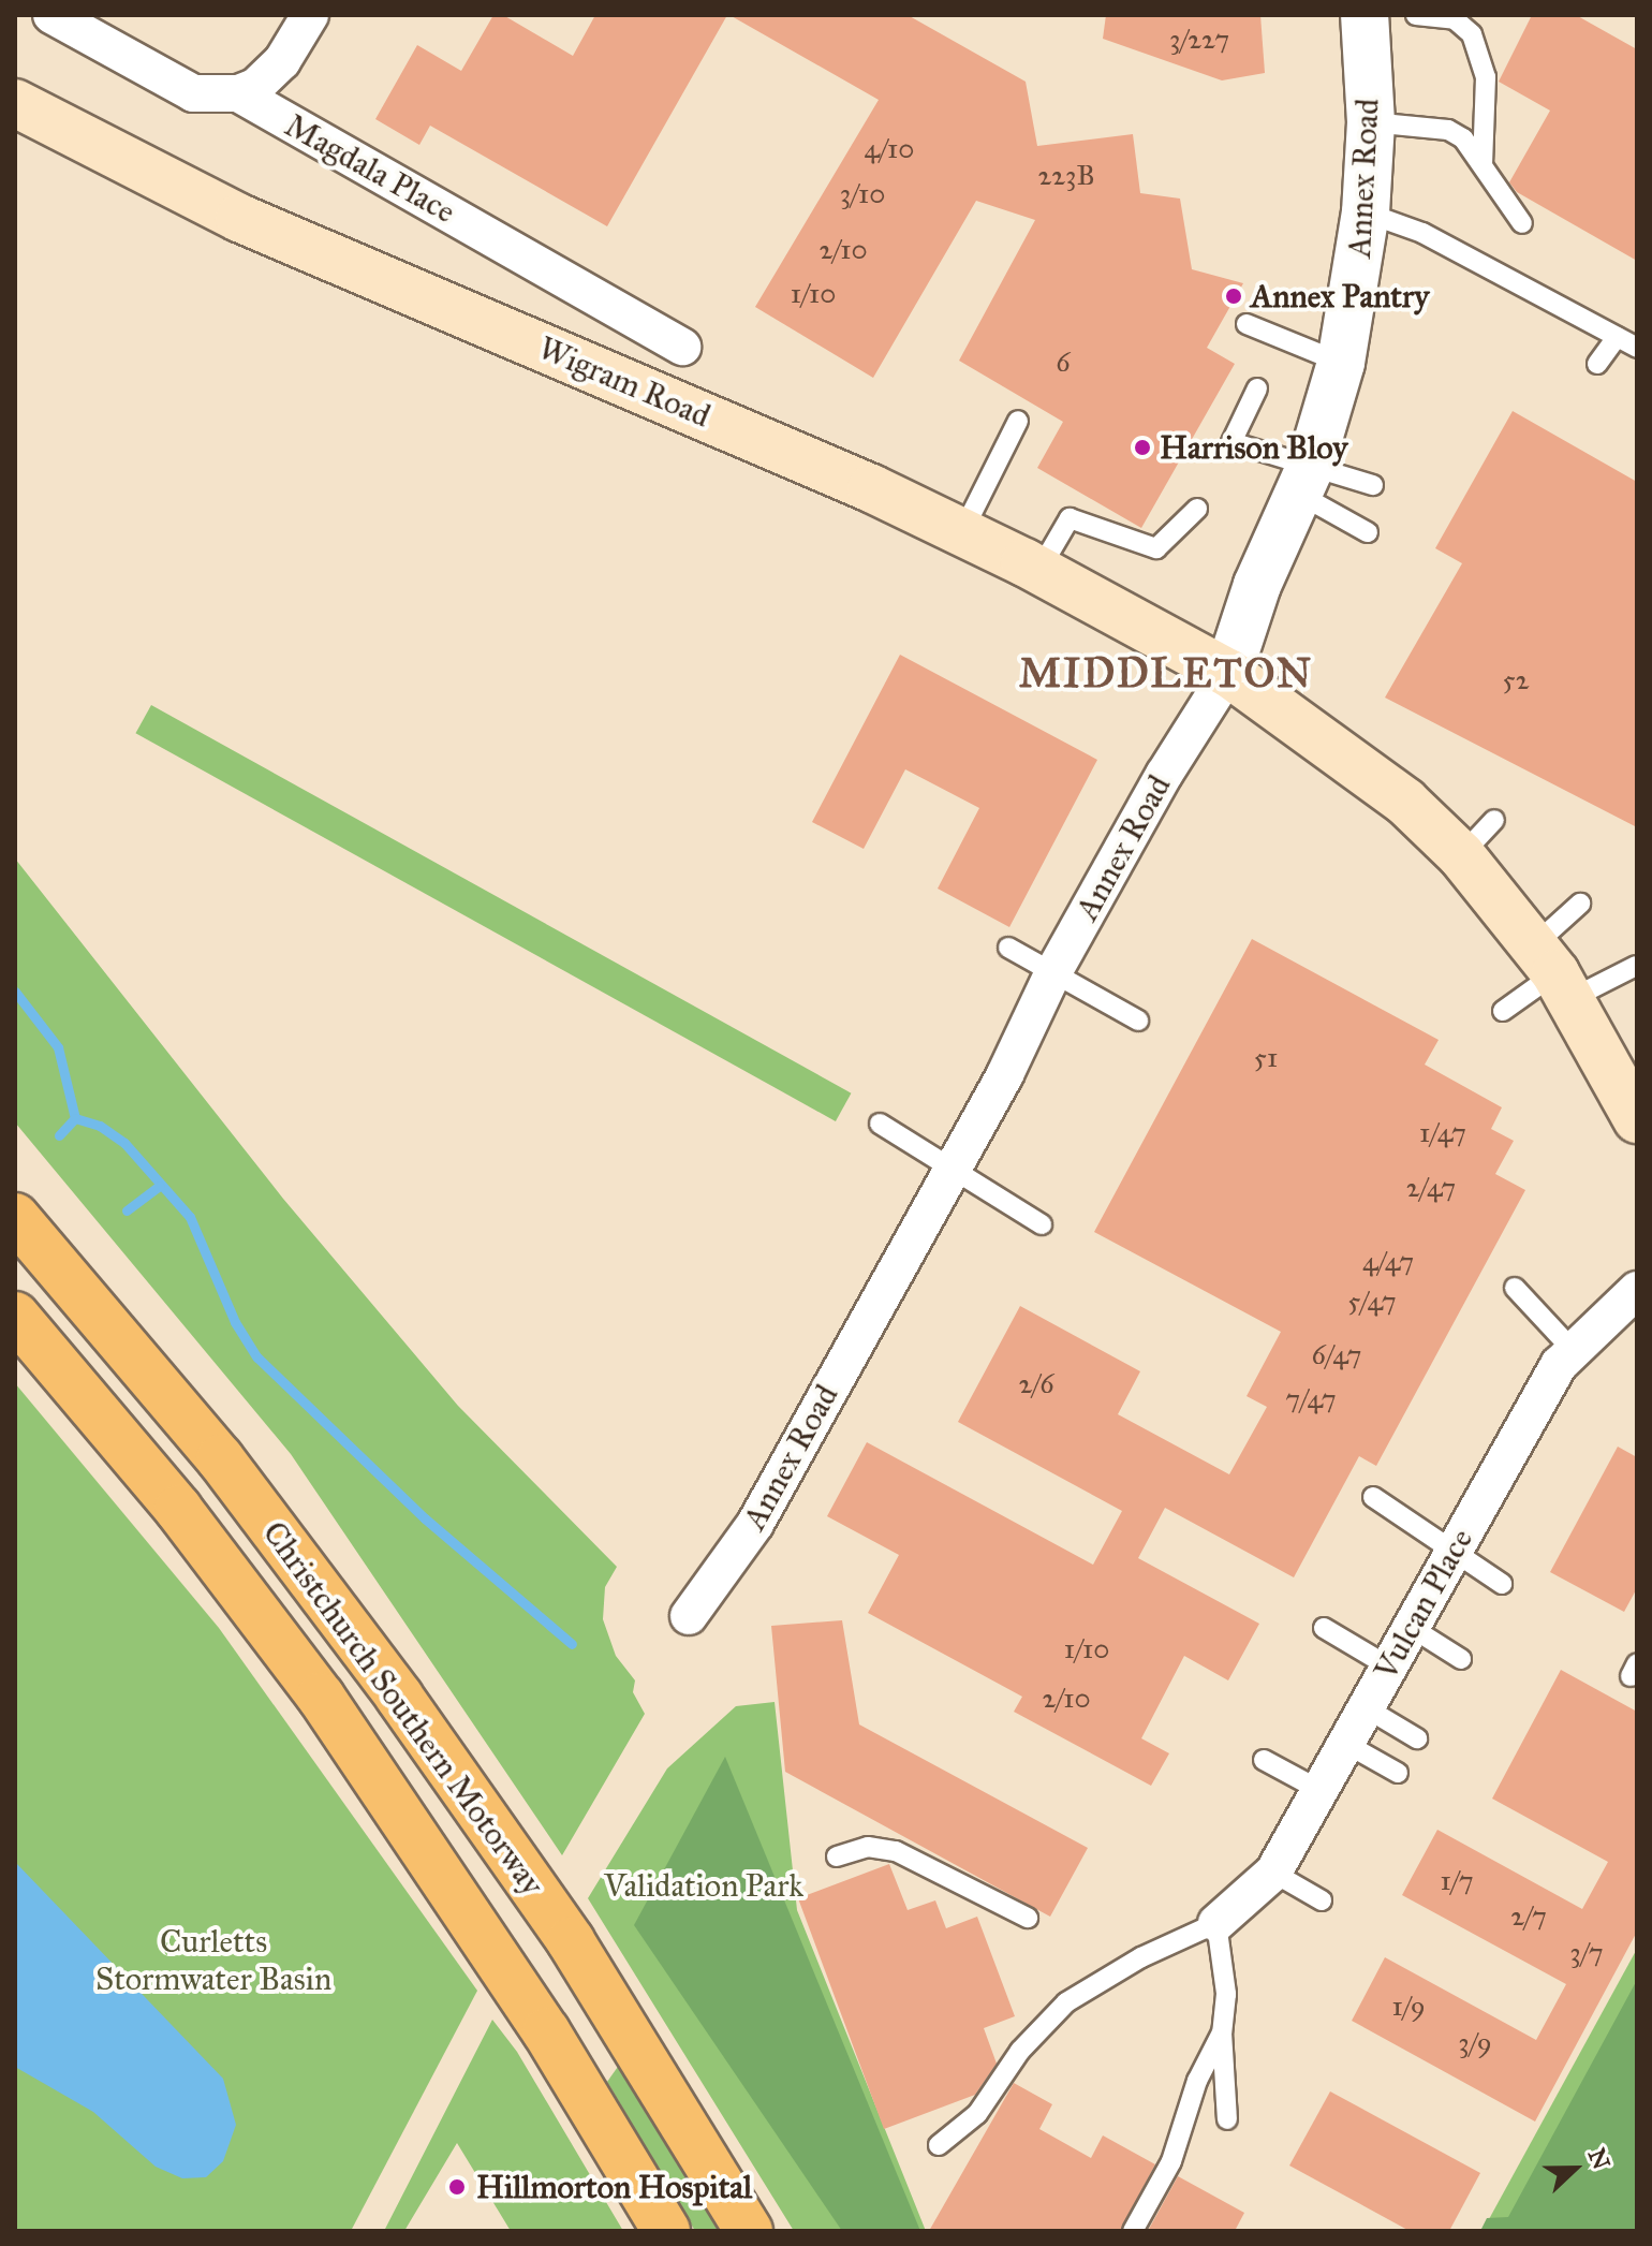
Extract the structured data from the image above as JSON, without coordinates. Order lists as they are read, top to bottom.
{
  "streets": {
    "highway": ["Christchurch Southern Motorway"],
    "main road": ["Wigram Road"],
    "street": ["Magdala Place", "Annex Road", "Vulcan Place"]
  },
  "crossings": [
    ["Annex Road", "Wigram Road"]
  ],
  "districts": ["MIDDLETON"],
  "parks": ["Validation Park", "Curletts Stormwater Basin"],
  "places": ["Annex Pantry", "Harrison Bloy", "Hillmorton Hospital"],
  "house_numbers": [
    "3/227",
    "4/10",
    "223B",
    "3/10",
    "2/10",
    "1/10",
    "6",
    "52",
    "51",
    "1/47",
    "2/47",
    "4/47",
    "5/47",
    "6/47",
    "2/6",
    "7/47",
    "1/10",
    "2/10",
    "1/7",
    "2/7",
    "3/7",
    "1/9",
    "3/9"
  ],
  "north": "right"
}
